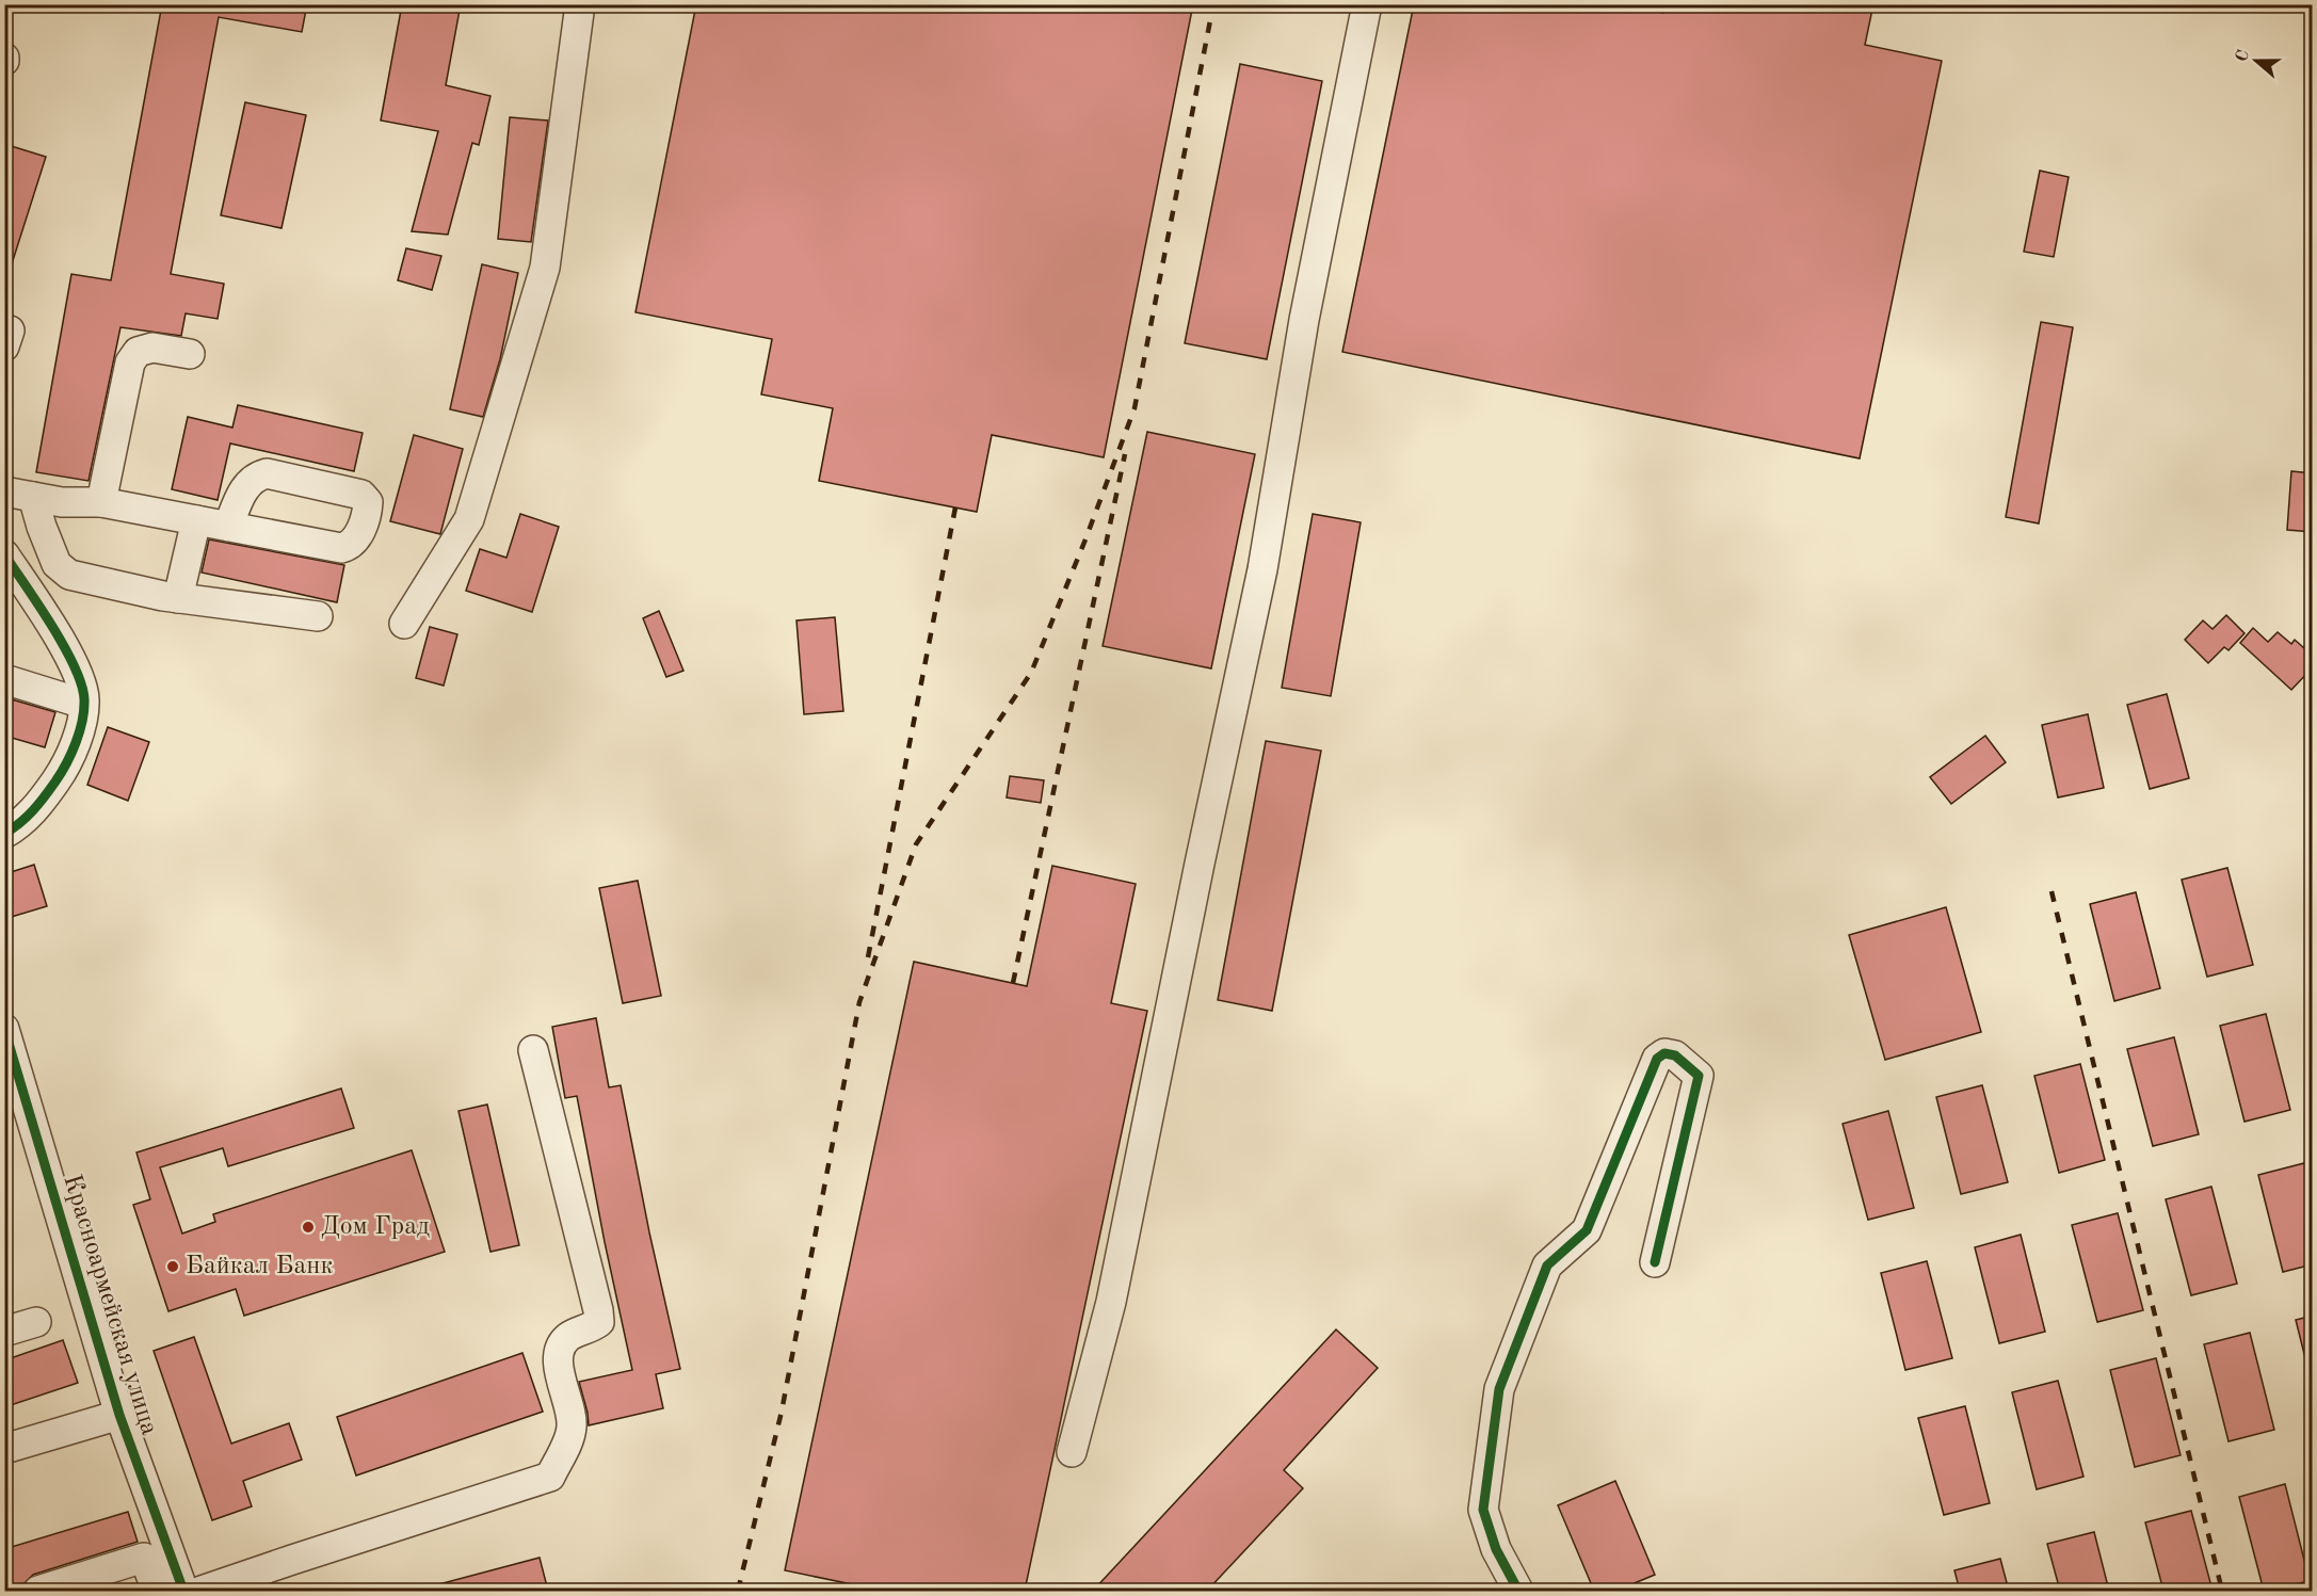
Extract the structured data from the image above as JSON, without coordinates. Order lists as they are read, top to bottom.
{
  "streets": {
    "street": ["Красноармейская улица"]
  },
  "places": ["Дом Град", "Байкал Банк"],
  "north": "left"
}
